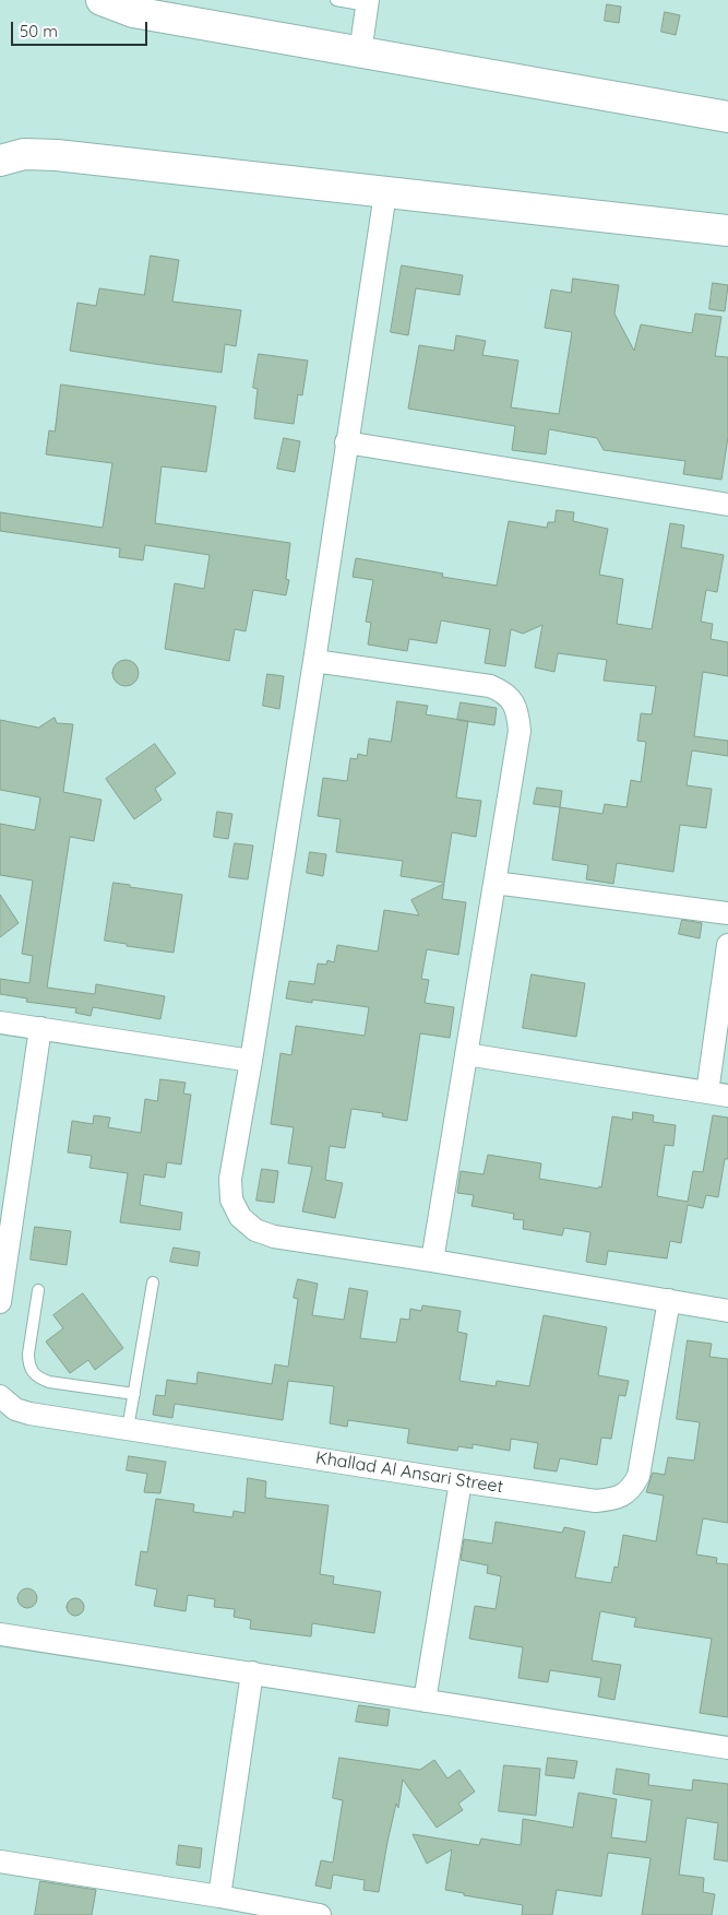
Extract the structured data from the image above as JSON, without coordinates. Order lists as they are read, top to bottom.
{
  "streets": {
    "street": ["Khallad Al Ansari Street"]
  },
  "scale_bar": "50 m"
}
